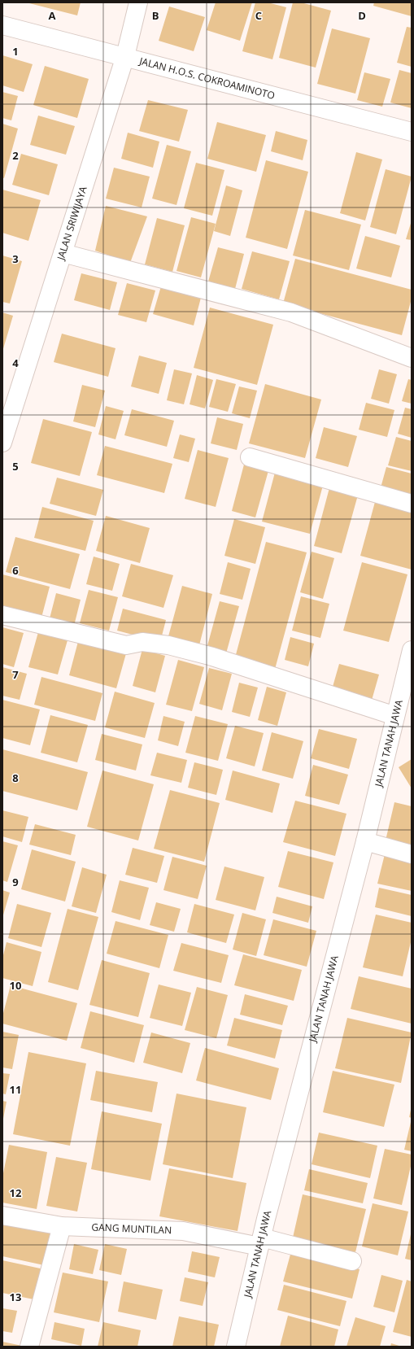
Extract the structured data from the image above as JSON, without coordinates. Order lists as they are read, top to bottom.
{
  "streets": {
    "street": [
      "JALAN H.O.S. COKROAMINOTO",
      "JALAN SRIWIJAYA",
      "JALAN TANAH JAWA",
      "GANG MUNTILAN"
    ]
  },
  "crossings": [
    ["JALAN H.O.S. COKROAMINOTO", "JALAN SRIWIJAYA"],
    ["JALAN TANAH JAWA", "GANG MUNTILAN"]
  ],
  "grid": {
    "columns": [
      "A",
      "B",
      "C",
      "D"
    ],
    "rows": [
      "1",
      "2",
      "3",
      "4",
      "5",
      "6",
      "7",
      "8",
      "9",
      "10",
      "11",
      "12",
      "13"
    ]
  }
}
